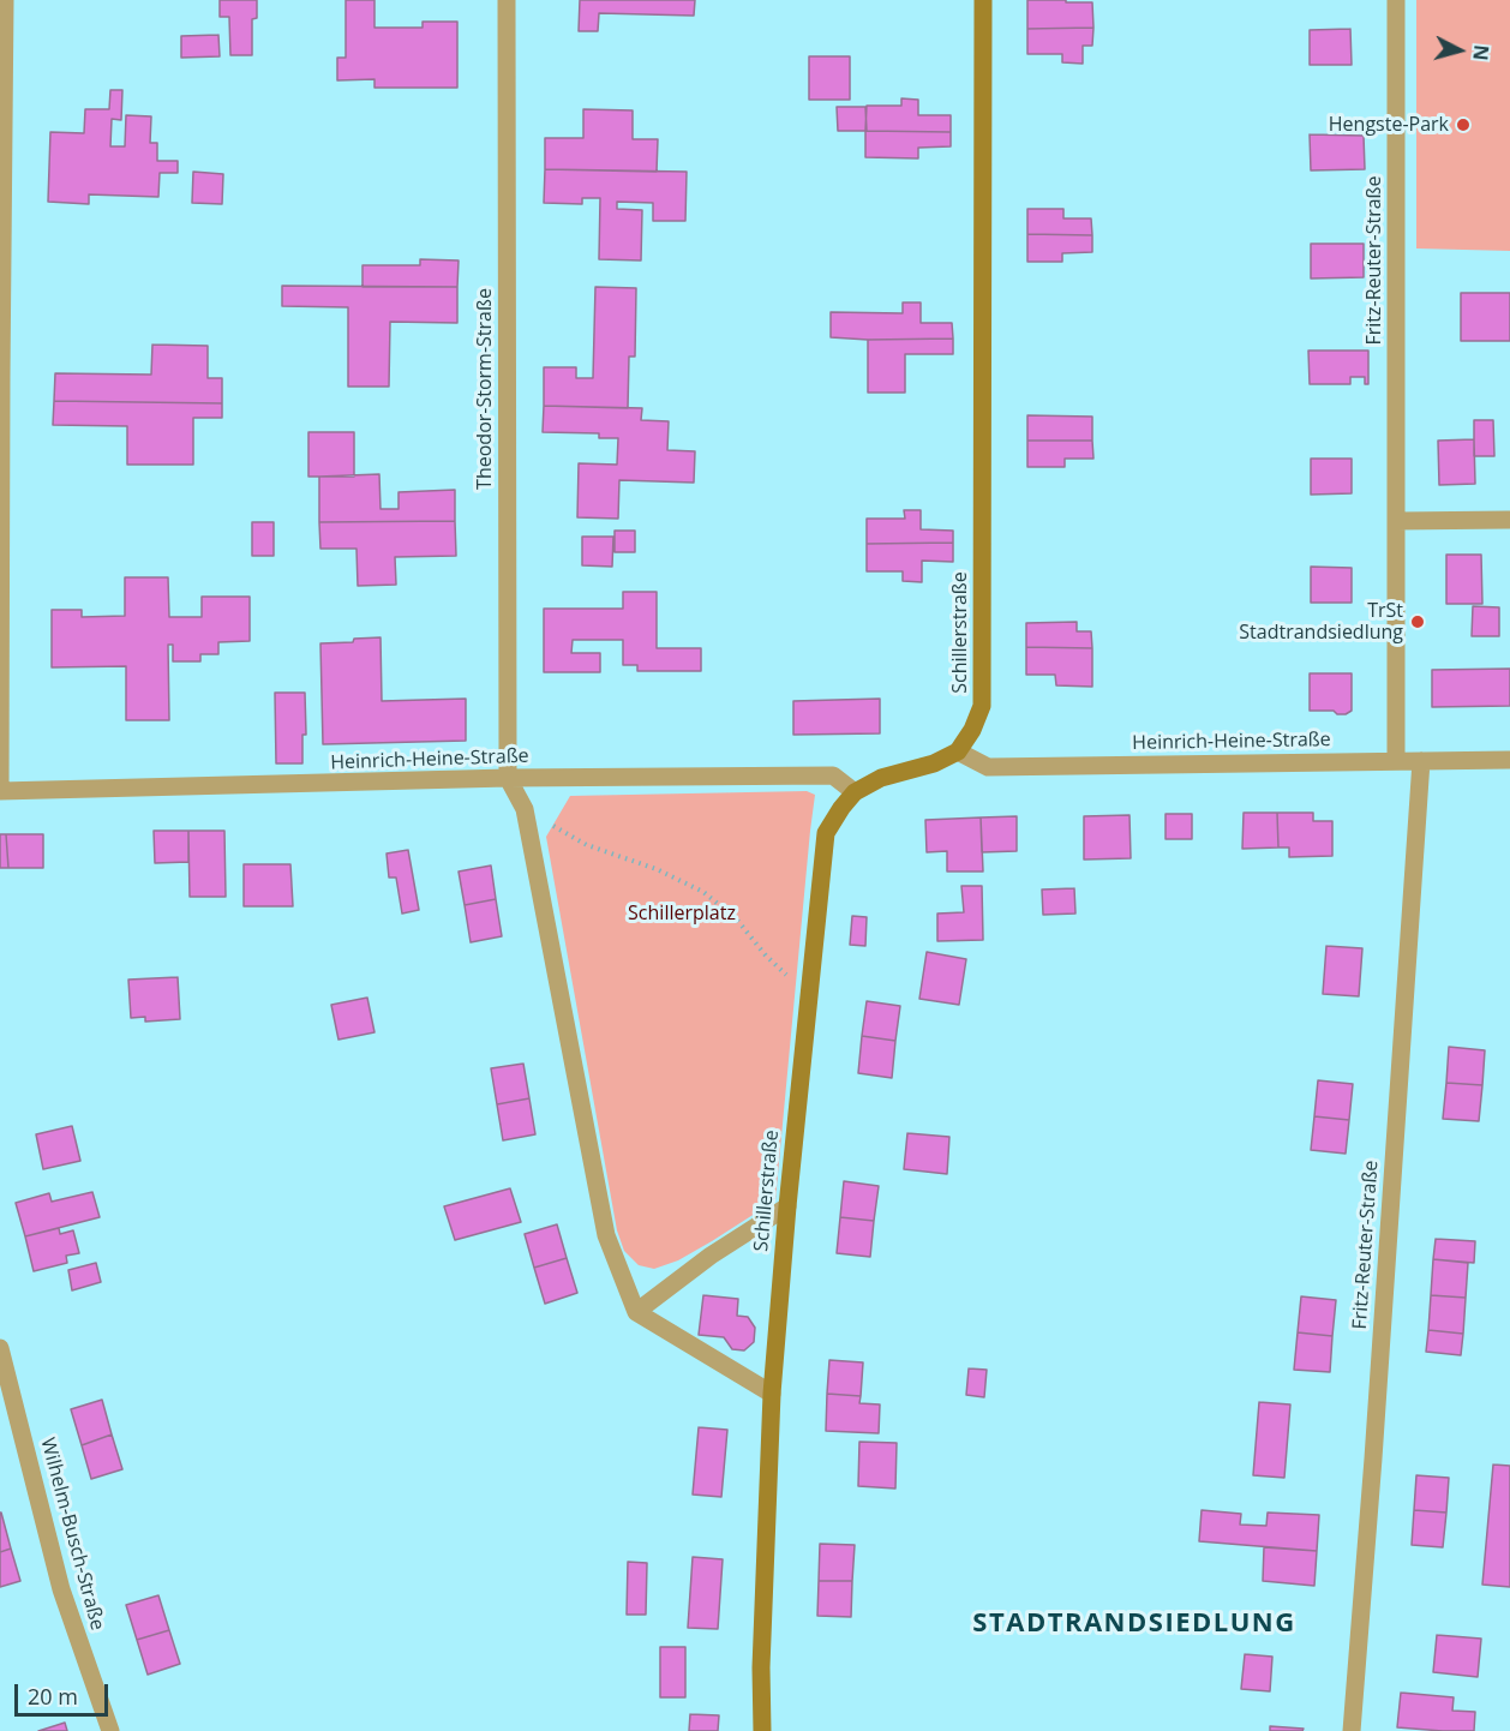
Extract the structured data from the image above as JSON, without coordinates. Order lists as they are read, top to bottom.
{
  "streets": {
    "street": [
      "Fritz-Reuter-Straße",
      "Theodor-Storm-Straße",
      "Schillerstraße",
      "Heinrich-Heine-Straße",
      "Wilhelm-Busch-Straße"
    ]
  },
  "crossings": [
    ["Fritz-Reuter-Straße", "Heinrich-Heine-Straße"],
    ["Theodor-Storm-Straße", "Heinrich-Heine-Straße"],
    ["Schillerstraße", "Heinrich-Heine-Straße"]
  ],
  "districts": ["STADTRANDSIEDLUNG"],
  "parks": ["Schillerplatz"],
  "places": ["Hengste-Park", "TrSt Stadtrandsiedlung"],
  "scale_bar": "20 m",
  "north": "right"
}
